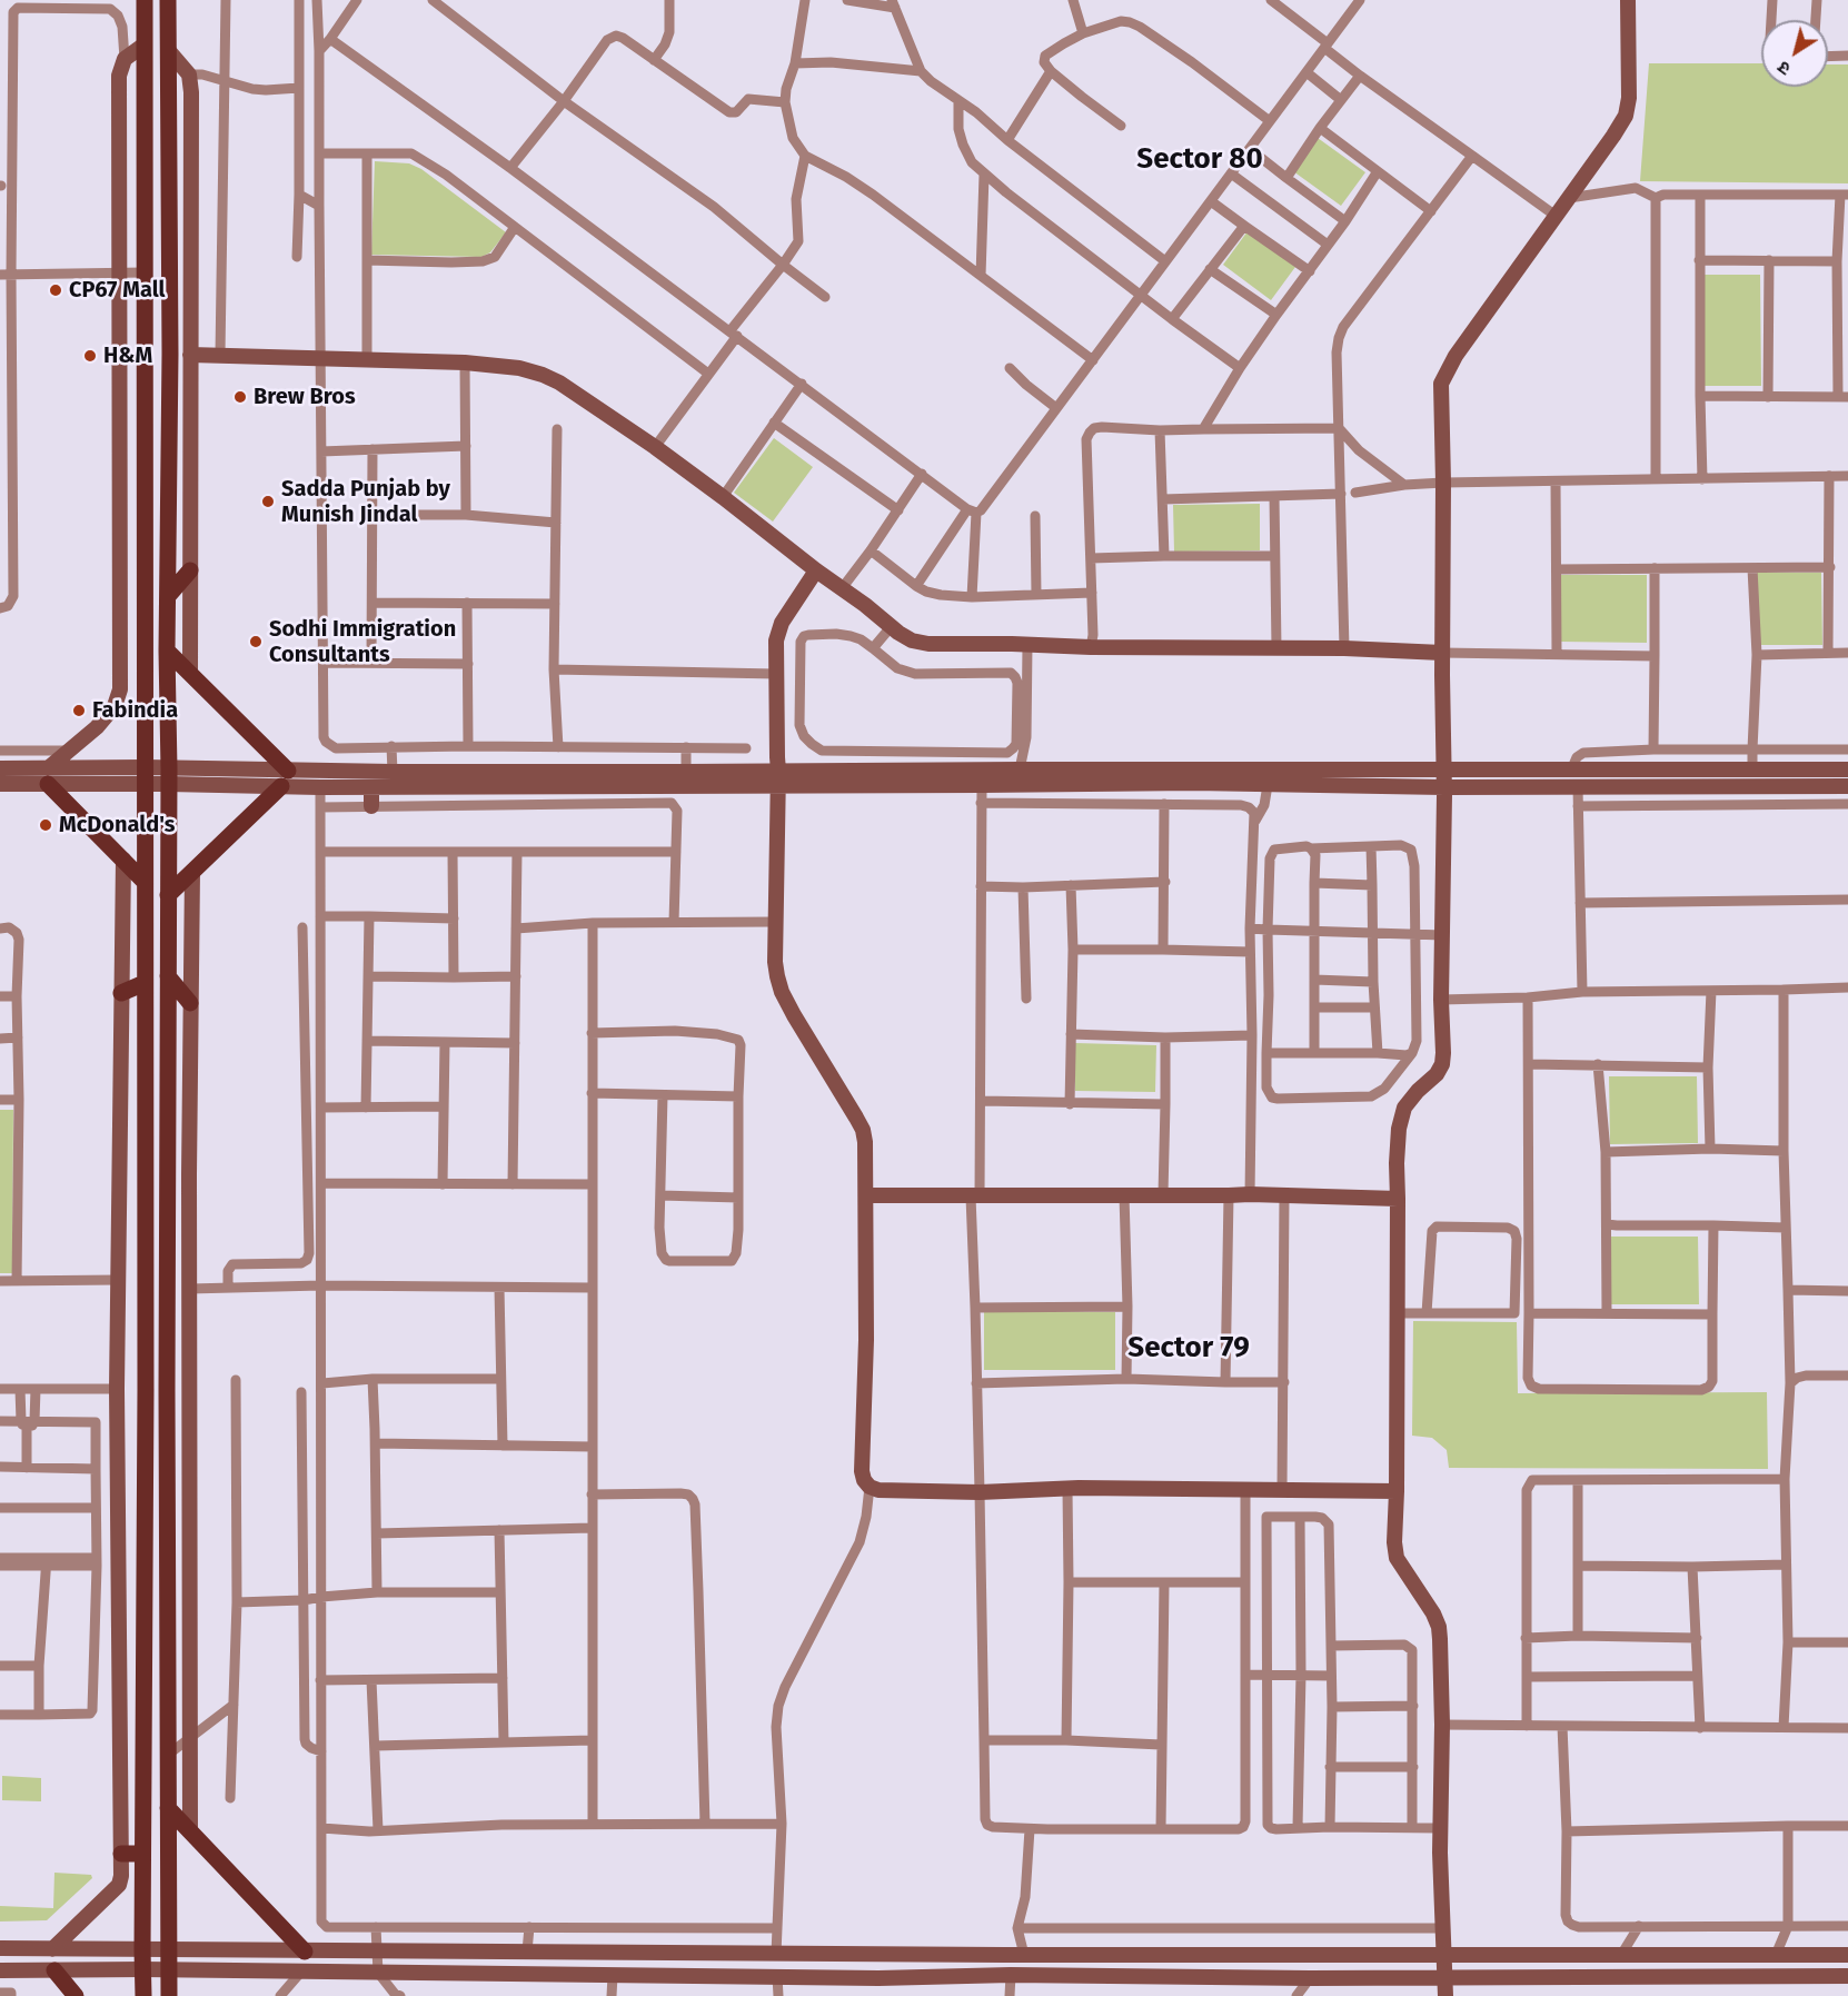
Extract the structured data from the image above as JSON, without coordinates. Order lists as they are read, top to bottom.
{
  "districts": ["Sector 80", "Sector 79"],
  "places": [
    "CP67 Mall",
    "H&M",
    "Brew Bros",
    "Sadda Punjab by Munish Jindal",
    "Sodhi Immigration Consultants",
    "Fabindia",
    "McDonald's"
  ],
  "north": "bottom left"
}
